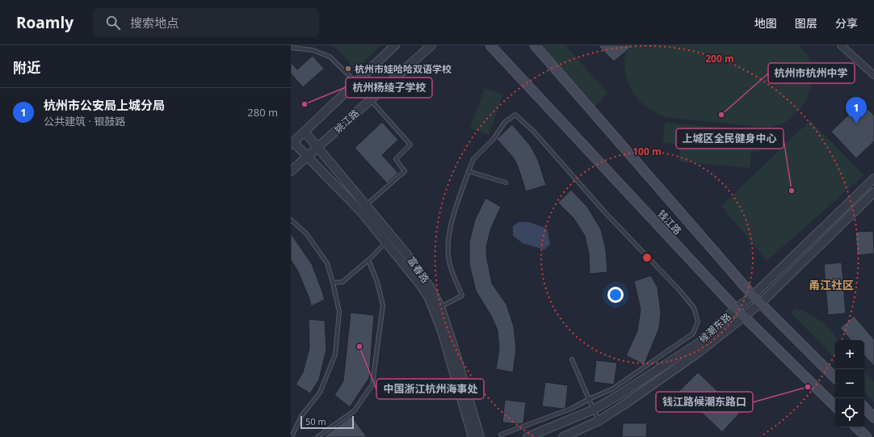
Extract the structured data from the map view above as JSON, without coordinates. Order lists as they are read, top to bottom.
{
  "streets": {
    "main road": ["钱江路"],
    "street": ["姚江路", "富春路", "候潮东路"]
  },
  "crossings": [
    ["姚江路", "富春路"],
    ["钱江路", "候潮东路"]
  ],
  "districts": ["甬江社区"],
  "places": [
    "杭州市娃哈哈双语学校",
    "杭州杨绫子学校",
    "杭州市杭州中学",
    "上城区全民健身中心",
    "中国浙江杭州海事处",
    "钱江路候潮东路口"
  ],
  "scale_bar": "50 m",
  "page": {
    "header": "Roamly",
    "search": "搜索地点",
    "nav": ["地图", "图层", "分享"],
    "heading": "附近",
    "list": [
      {
        "mark": "1",
        "name": "杭州市公安局上城分局",
        "note": "公共建筑 · 银鼓路",
        "value": "280 m"
      }
    ],
    "pins": "1",
    "map_buttons": ["+", "−"],
    "scale": "50 m"
  },
  "rings": ["200 m", "100 m"]
}
